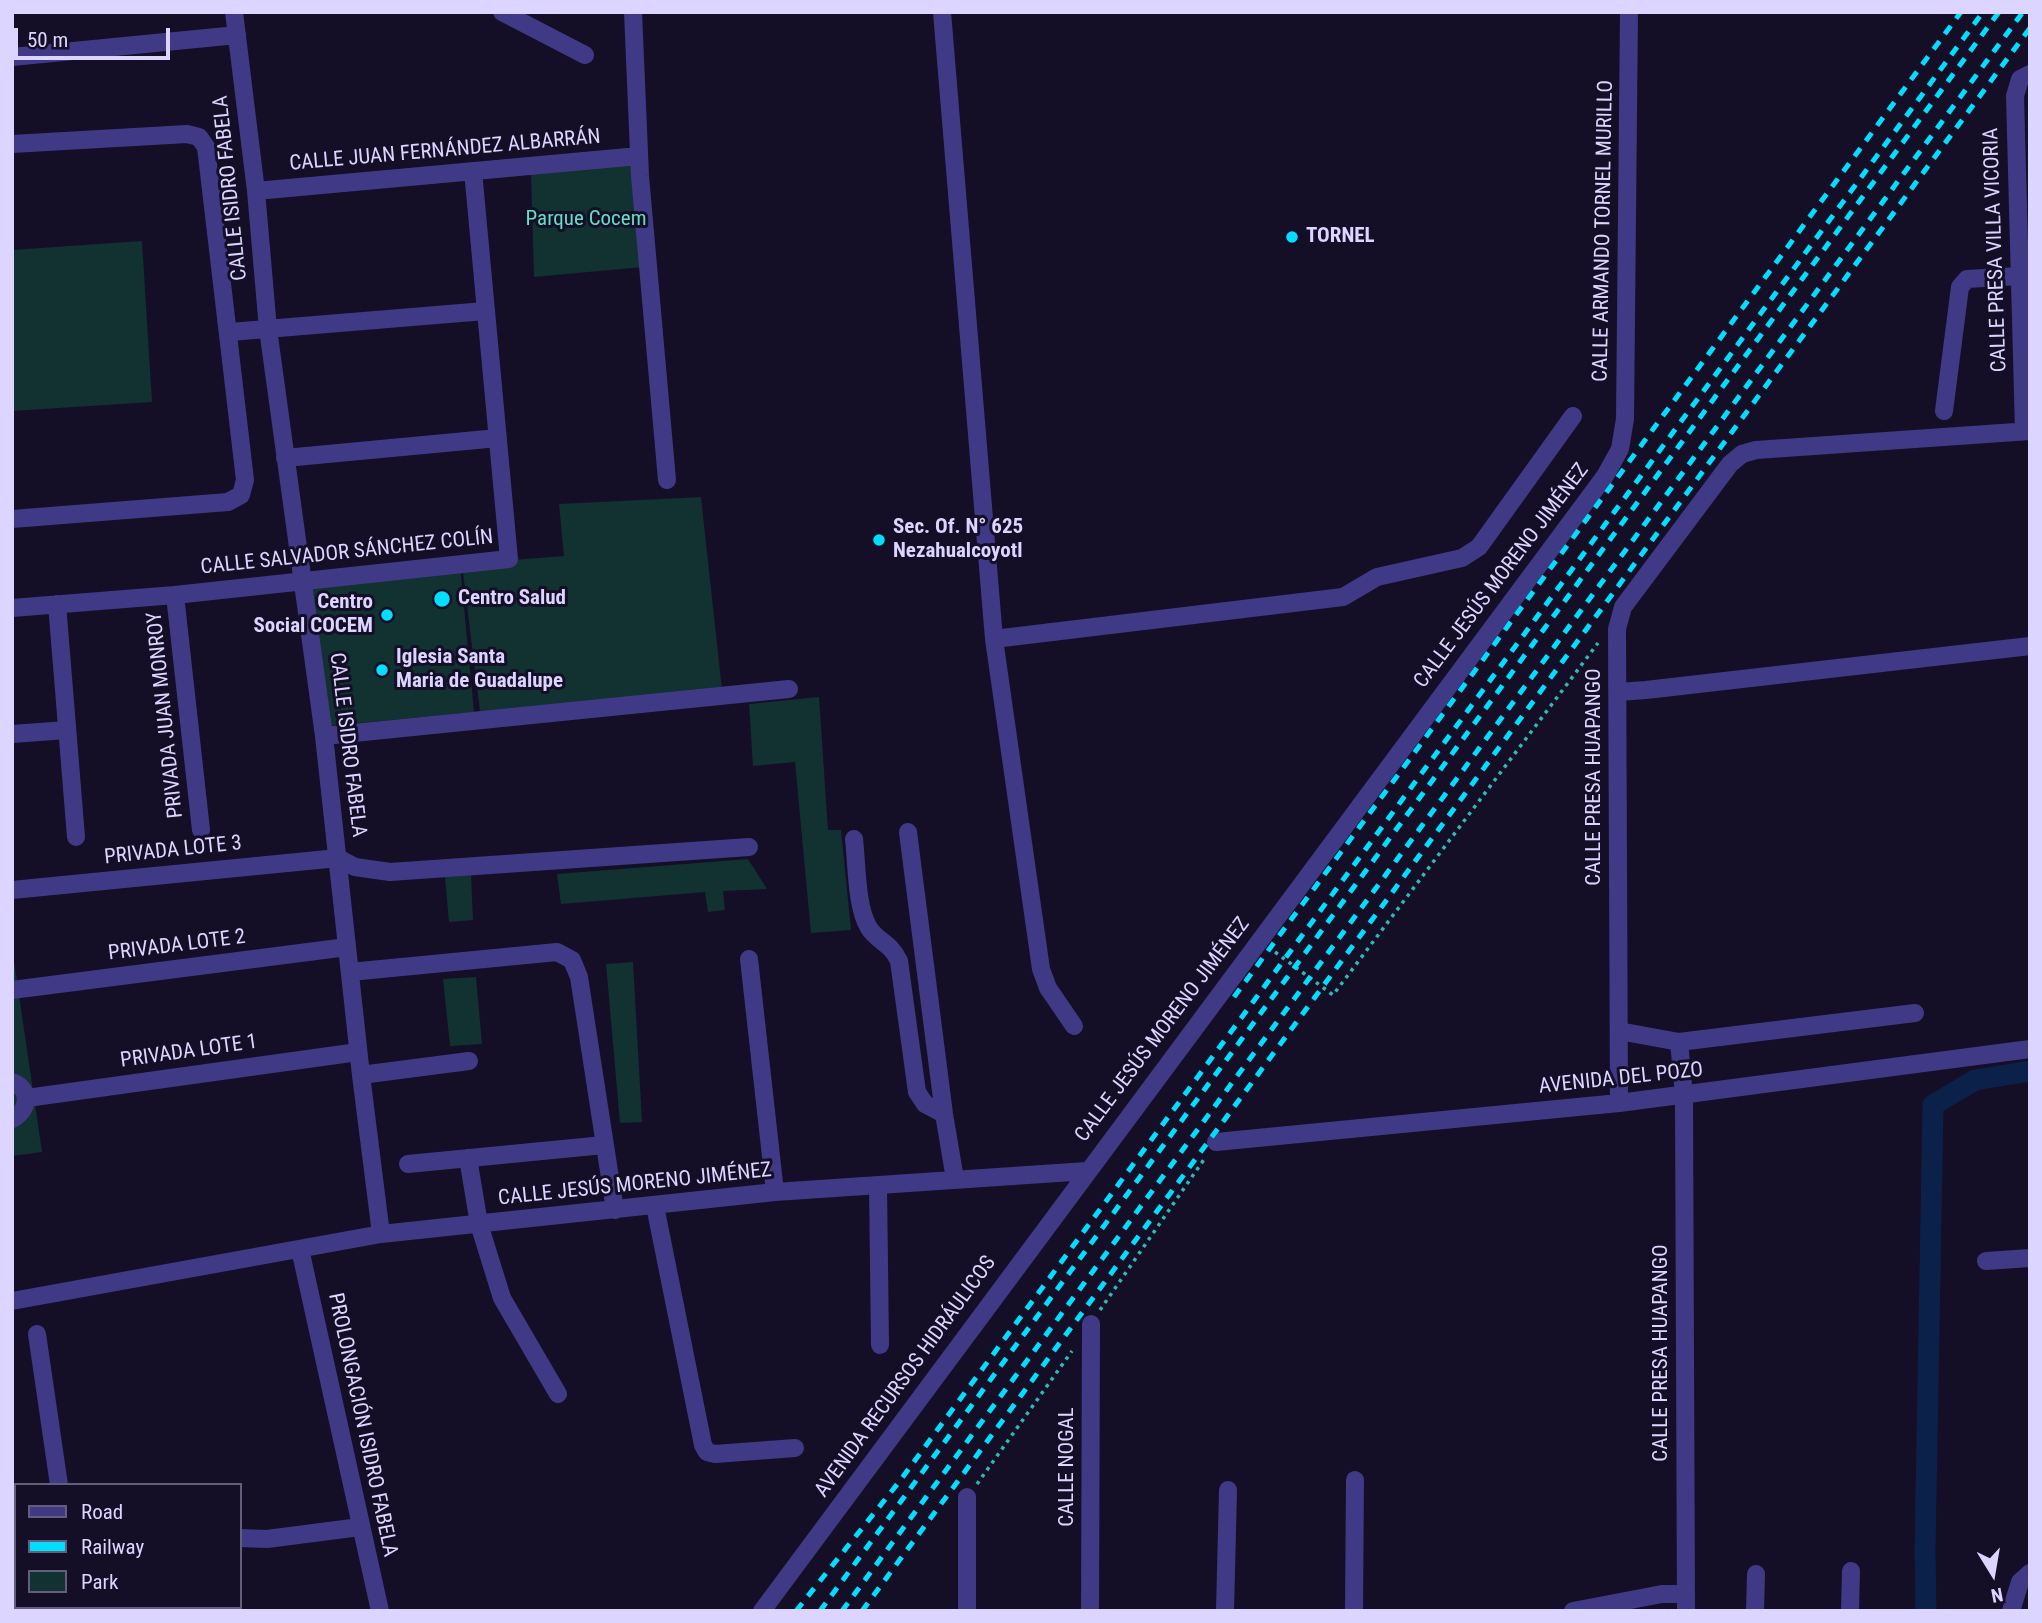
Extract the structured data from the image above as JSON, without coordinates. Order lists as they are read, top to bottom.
{
  "streets": {
    "street": [
      "CALLE JUAN FERNÁNDEZ ALBARRÁN",
      "CALLE ISIDRO FABELA",
      "CALLE ARMANDO TORNEL MURILLO",
      "CALLE PRESA VILLA VICORIA",
      "CALLE SALVADOR SÁNCHEZ COLÍN",
      "CALLE JESÚS MORENO JIMÉNEZ",
      "PRIVADA JUAN MONROY",
      "CALLE PRESA HUAPANGO",
      "PRIVADA LOTE 3",
      "PRIVADA LOTE 2",
      "PRIVADA LOTE 1",
      "AVENIDA DEL POZO",
      "AVENIDA RECURSOS HIDRÁULICOS",
      "PROLONGACIÓN ISIDRO FABELA",
      "CALLE NOGAL"
    ]
  },
  "crossings": [
    ["CALLE JUAN FERNÁNDEZ ALBARRÁN", "CALLE ISIDRO FABELA"],
    ["CALLE JUAN FERNÁNDEZ ALBARRÁN", "CALLE SALVADOR SÁNCHEZ COLÍN"],
    ["CALLE ISIDRO FABELA", "CALLE SALVADOR SÁNCHEZ COLÍN"],
    ["CALLE ISIDRO FABELA", "CALLE JESÚS MORENO JIMÉNEZ"],
    ["CALLE ISIDRO FABELA", "PRIVADA LOTE 3"],
    ["CALLE ISIDRO FABELA", "PRIVADA LOTE 2"],
    ["CALLE ISIDRO FABELA", "PRIVADA LOTE 1"],
    ["CALLE ARMANDO TORNEL MURILLO", "CALLE JESÚS MORENO JIMÉNEZ"],
    ["CALLE PRESA VILLA VICORIA", "CALLE PRESA HUAPANGO"],
    ["CALLE SALVADOR SÁNCHEZ COLÍN", "PRIVADA JUAN MONROY"],
    ["CALLE JESÚS MORENO JIMÉNEZ", "AVENIDA RECURSOS HIDRÁULICOS"],
    ["CALLE JESÚS MORENO JIMÉNEZ", "PROLONGACIÓN ISIDRO FABELA"],
    ["CALLE PRESA HUAPANGO", "AVENIDA DEL POZO"]
  ],
  "parks": ["Parque Cocem"],
  "places": [
    "TORNEL",
    "Sec. Of. N° 625 Nezahualcoyotl",
    "Centro Salud",
    "Centro Social COCEM",
    "Iglesia Santa Maria de Guadalupe"
  ],
  "legend": ["Road", "Railway", "Park"],
  "scale_bar": "50 m",
  "north": "bottom"
}
